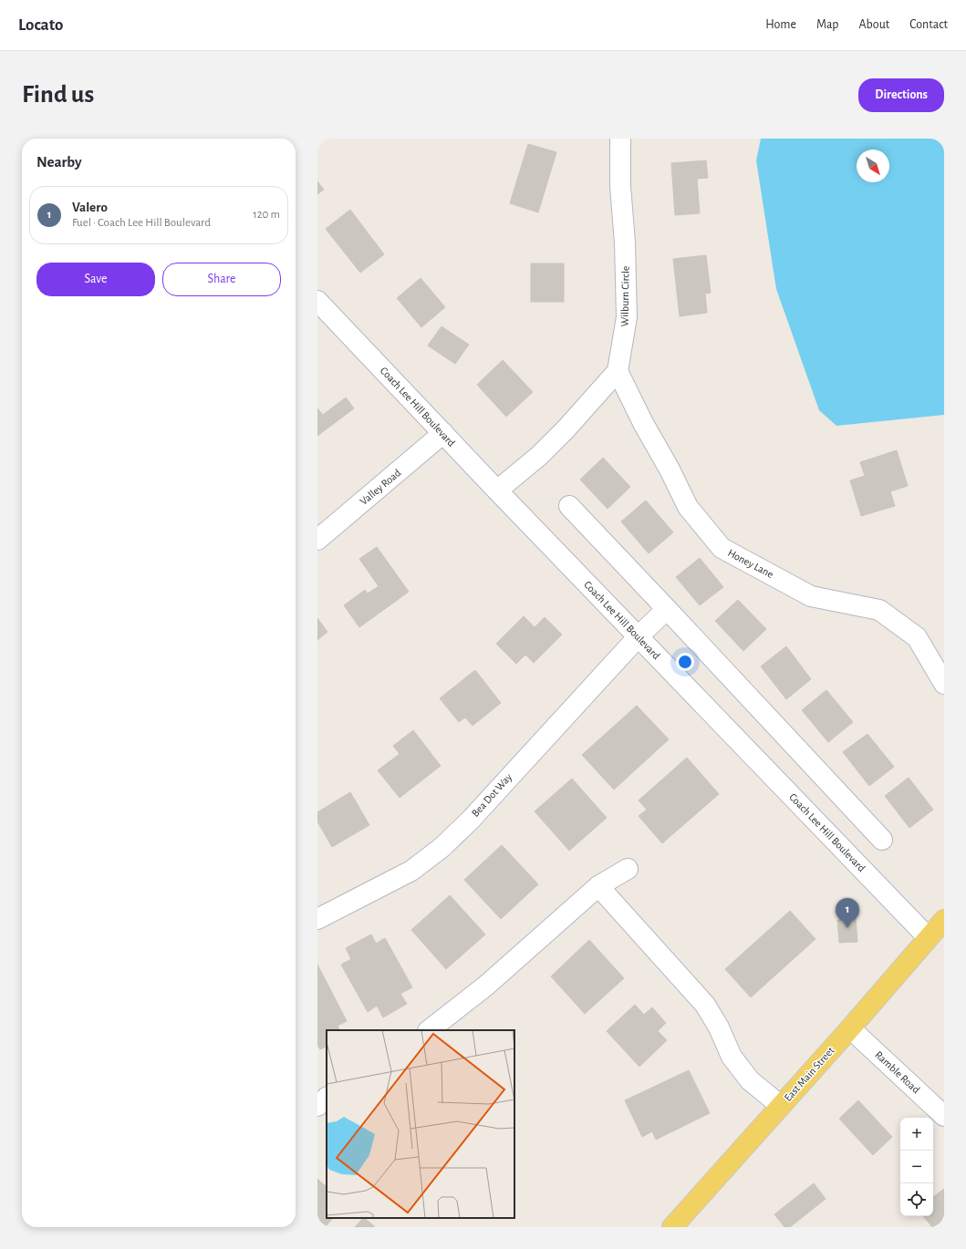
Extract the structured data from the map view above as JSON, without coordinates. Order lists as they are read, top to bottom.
{
  "streets": {
    "main road": ["East Main Street"],
    "street": [
      "Wilburn Circle",
      "Coach Lee Hill Boulevard",
      "Valley Road",
      "Honey Lane",
      "Bea Dot Way",
      "Ramble Road"
    ]
  },
  "crossings": [
    ["Wilburn Circle", "Honey Lane"],
    ["Coach Lee Hill Boulevard", "Valley Road"],
    ["Coach Lee Hill Boulevard", "Bea Dot Way"],
    ["Coach Lee Hill Boulevard", "East Main Street"],
    ["Ramble Road", "East Main Street"]
  ],
  "north": "bottom right",
  "page": {
    "header": "Locato",
    "nav": [
      "Home",
      "Map",
      "About",
      "Contact"
    ],
    "buttons": [
      "Directions",
      ["Save", "Share"]
    ],
    "title": "Find us",
    "heading": "Nearby",
    "list": [
      {
        "mark": "1",
        "name": "Valero",
        "note": "Fuel · Coach Lee Hill Boulevard",
        "value": "120 m"
      }
    ],
    "pins": "1",
    "map_buttons": ["+", "−"]
  }
}
